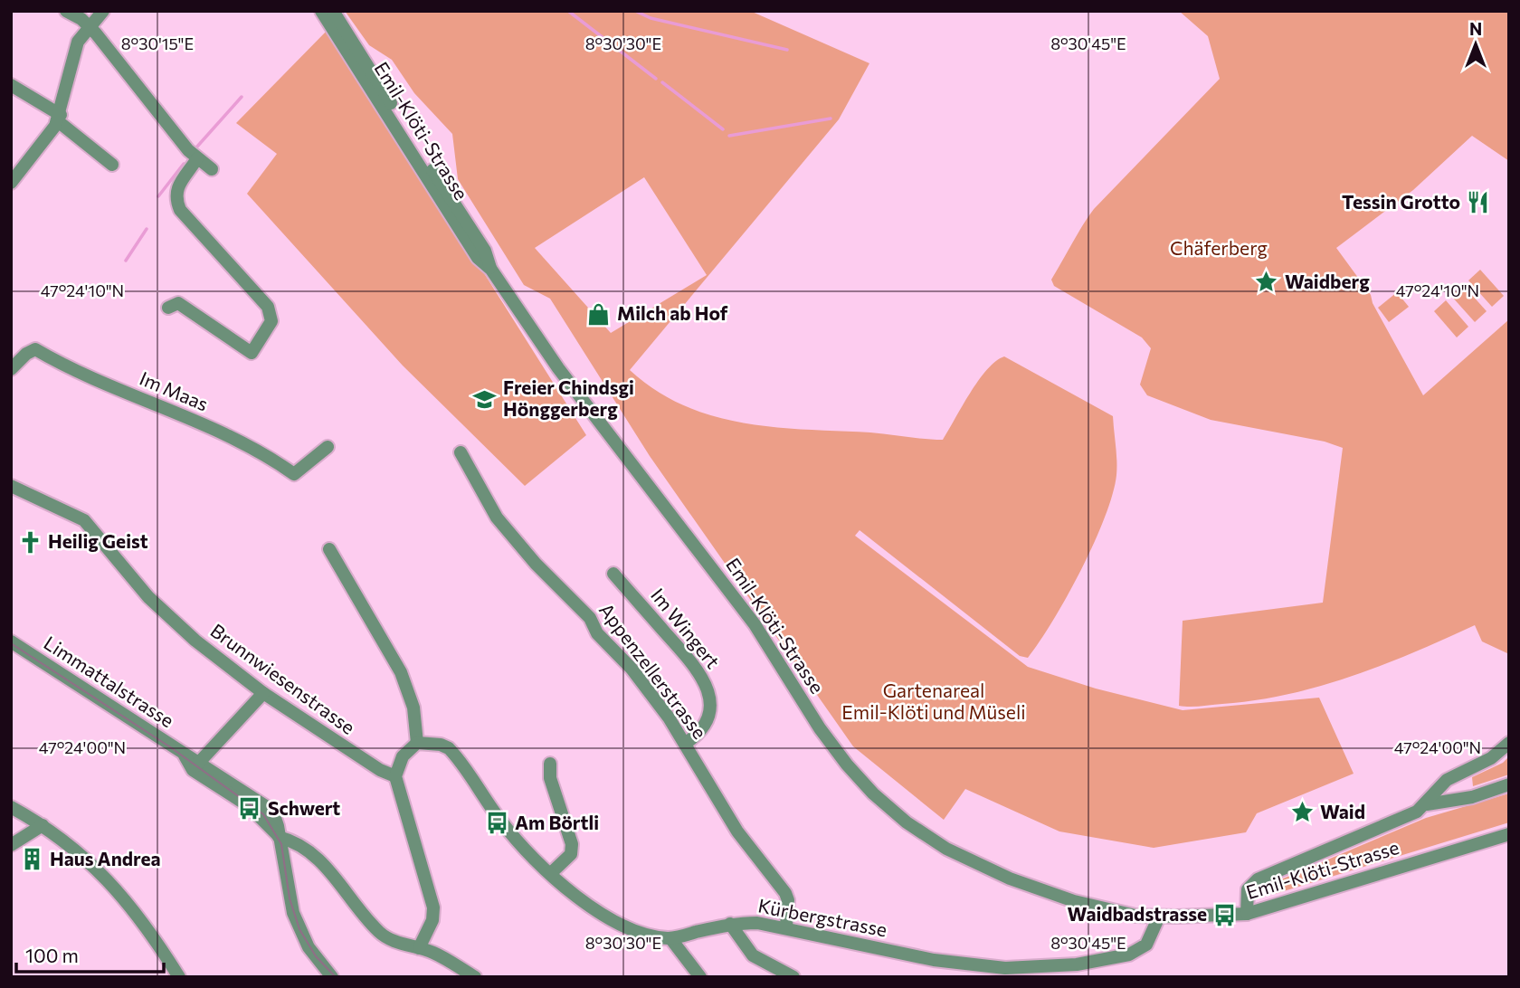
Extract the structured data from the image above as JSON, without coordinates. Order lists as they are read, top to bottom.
{
  "streets": {
    "street": [
      "Emil-Klöti-Strasse",
      "Im Maas",
      "Im Wingert",
      "Appenzellerstrasse",
      "Brunnwiesenstrasse",
      "Limmattalstrasse",
      "Kürbergstrasse"
    ]
  },
  "crossings": [
    ["Emil-Klöti-Strasse", "Kürbergstrasse"],
    ["Im Wingert", "Appenzellerstrasse"],
    ["Appenzellerstrasse", "Kürbergstrasse"]
  ],
  "parks": ["Chäferberg", "Gartenareal Emil-Klöti und Müseli"],
  "places": {
    "restaurant": ["Tessin Grotto"],
    "place": ["Waidberg", "Waid"],
    "shop": ["Milch ab Hof"],
    "school or university": ["Freier Chindsgi Hönggerberg"],
    "church": ["Heilig Geist"],
    "bus stop": ["Schwert", "Am Börtli", "Waidbadstrasse"],
    "building": ["Haus Andrea"]
  },
  "scale_bar": "100 m",
  "north": "top",
  "coordinates": [
    "8°30'15\"E",
    "8°30'30\"E",
    "8°30'45\"E",
    "47°24'10\"N",
    "47°24'00\"N"
  ]
}
